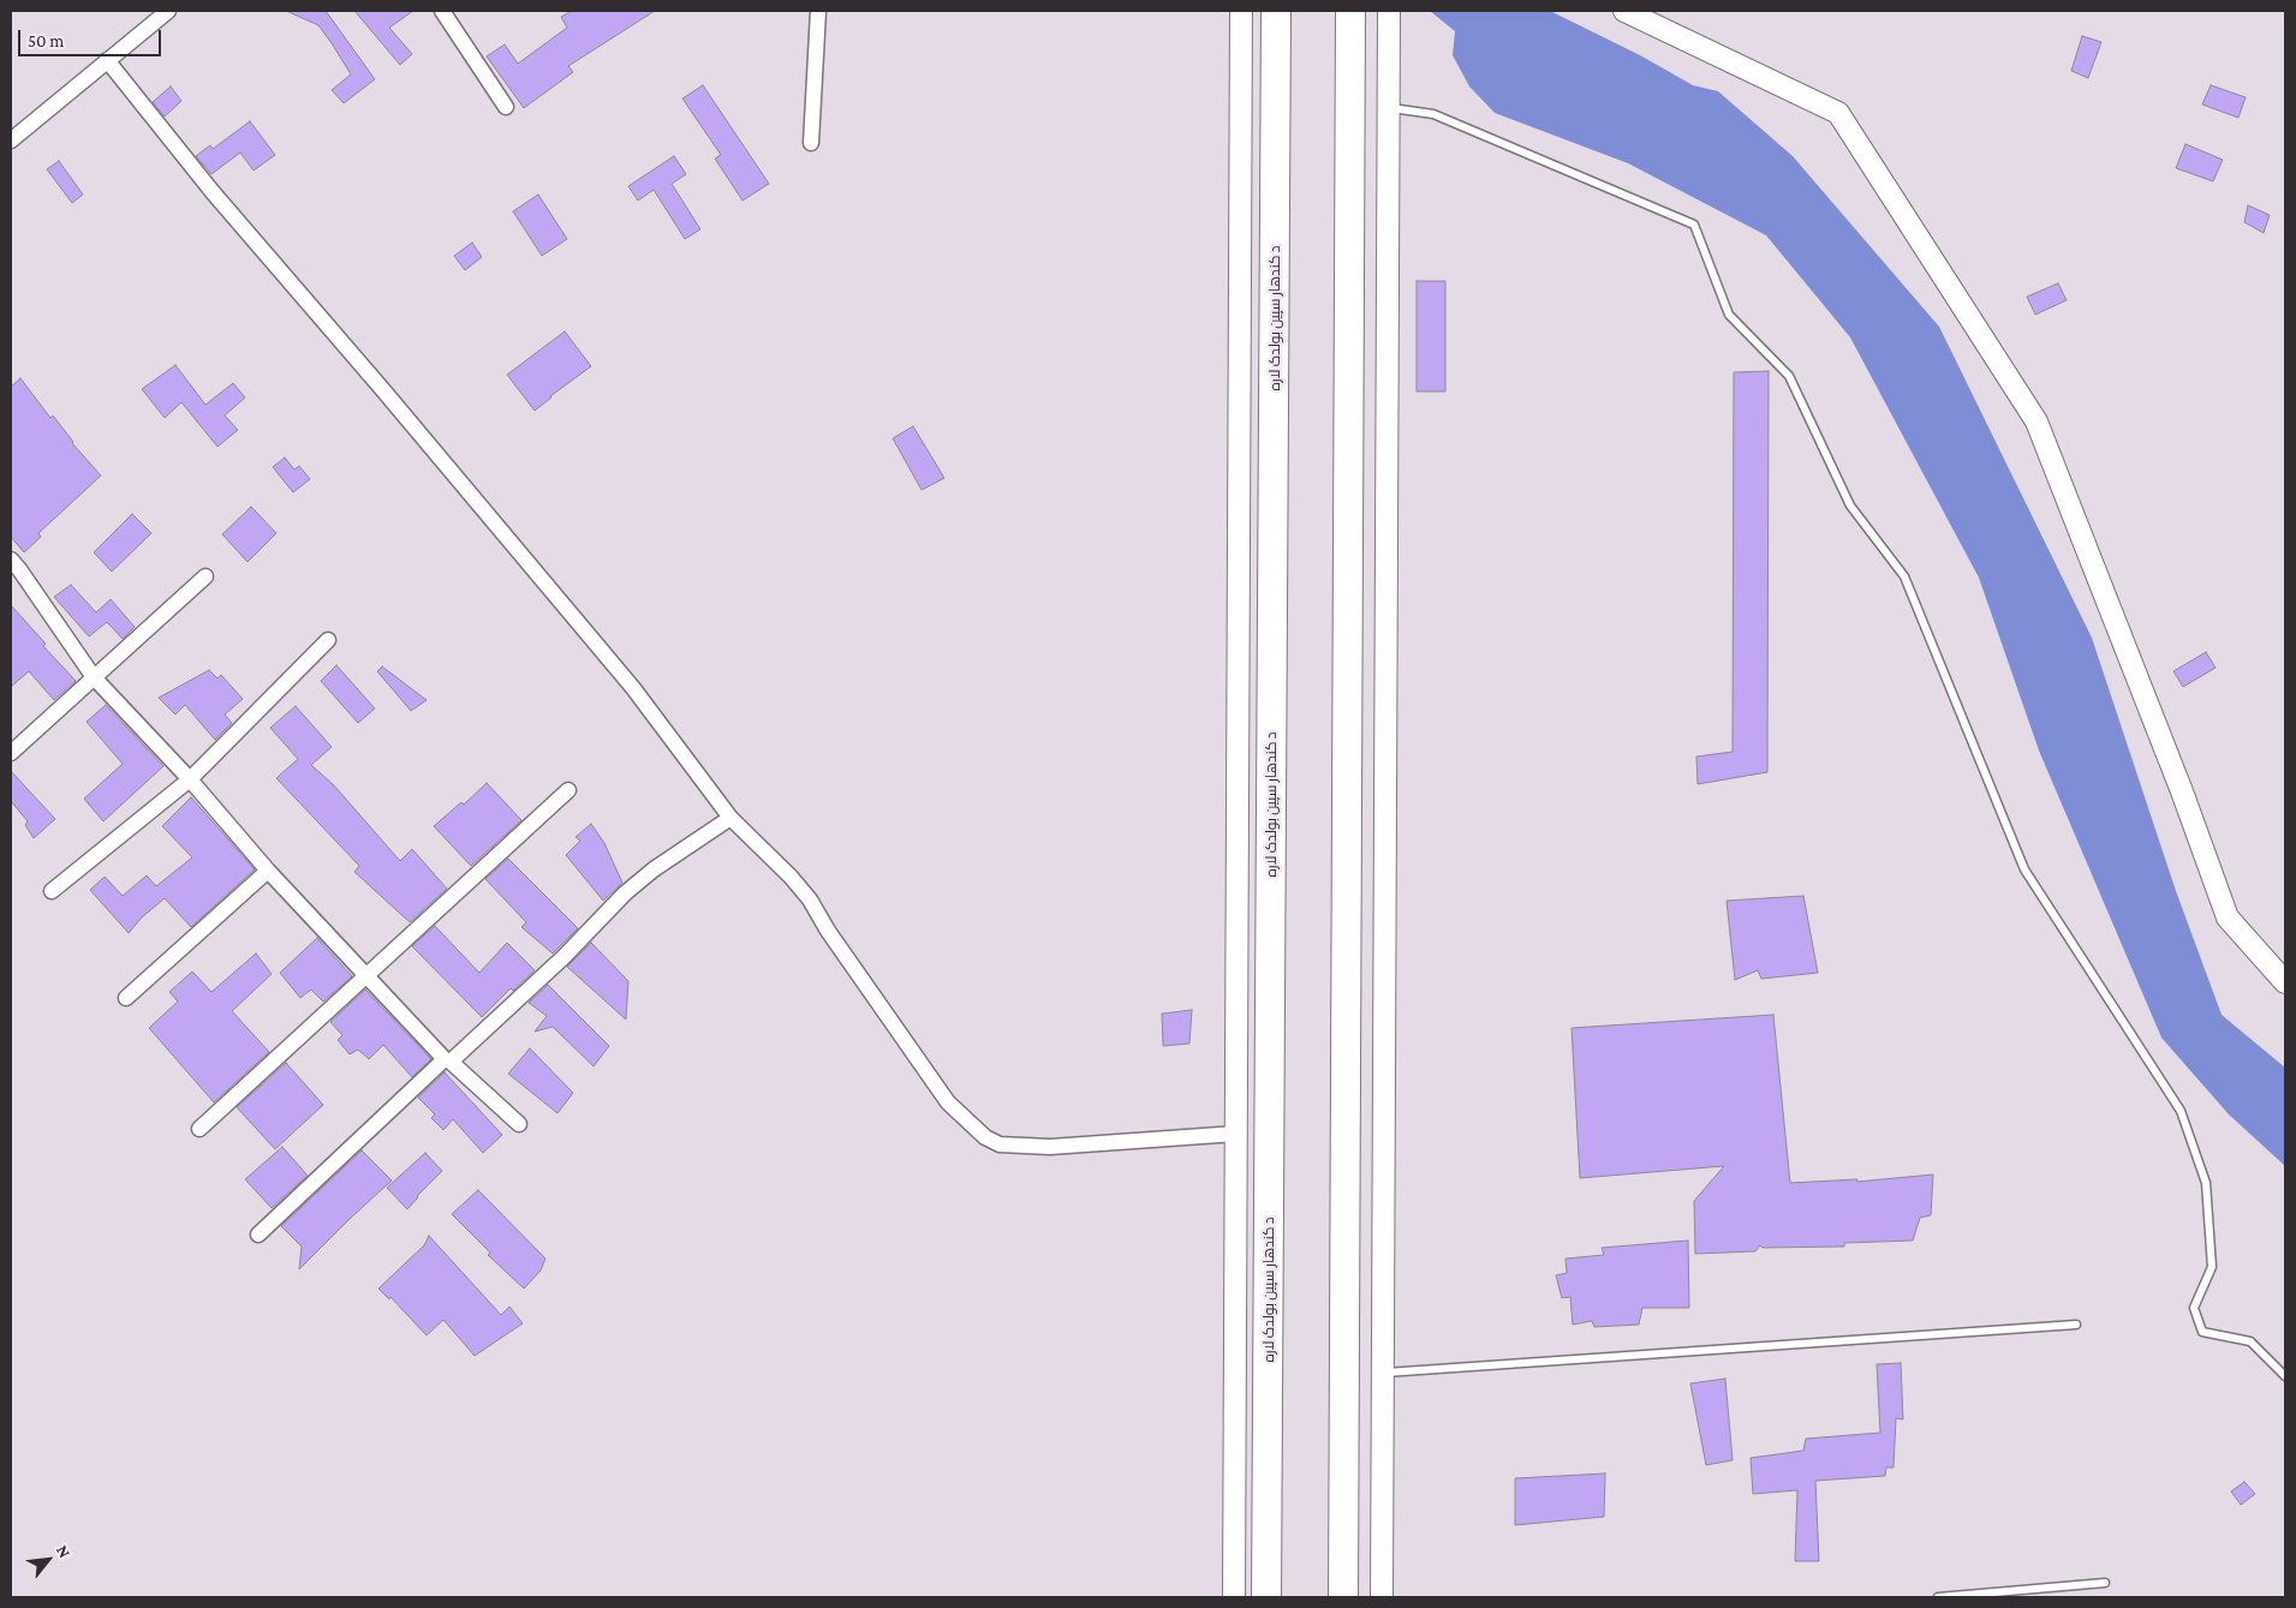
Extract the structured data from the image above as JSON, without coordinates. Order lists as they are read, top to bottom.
{
  "streets": {
    "highway": ["د کندهار سپین بولدک لاره"]
  },
  "scale_bar": "50 m",
  "north": "top right"
}
